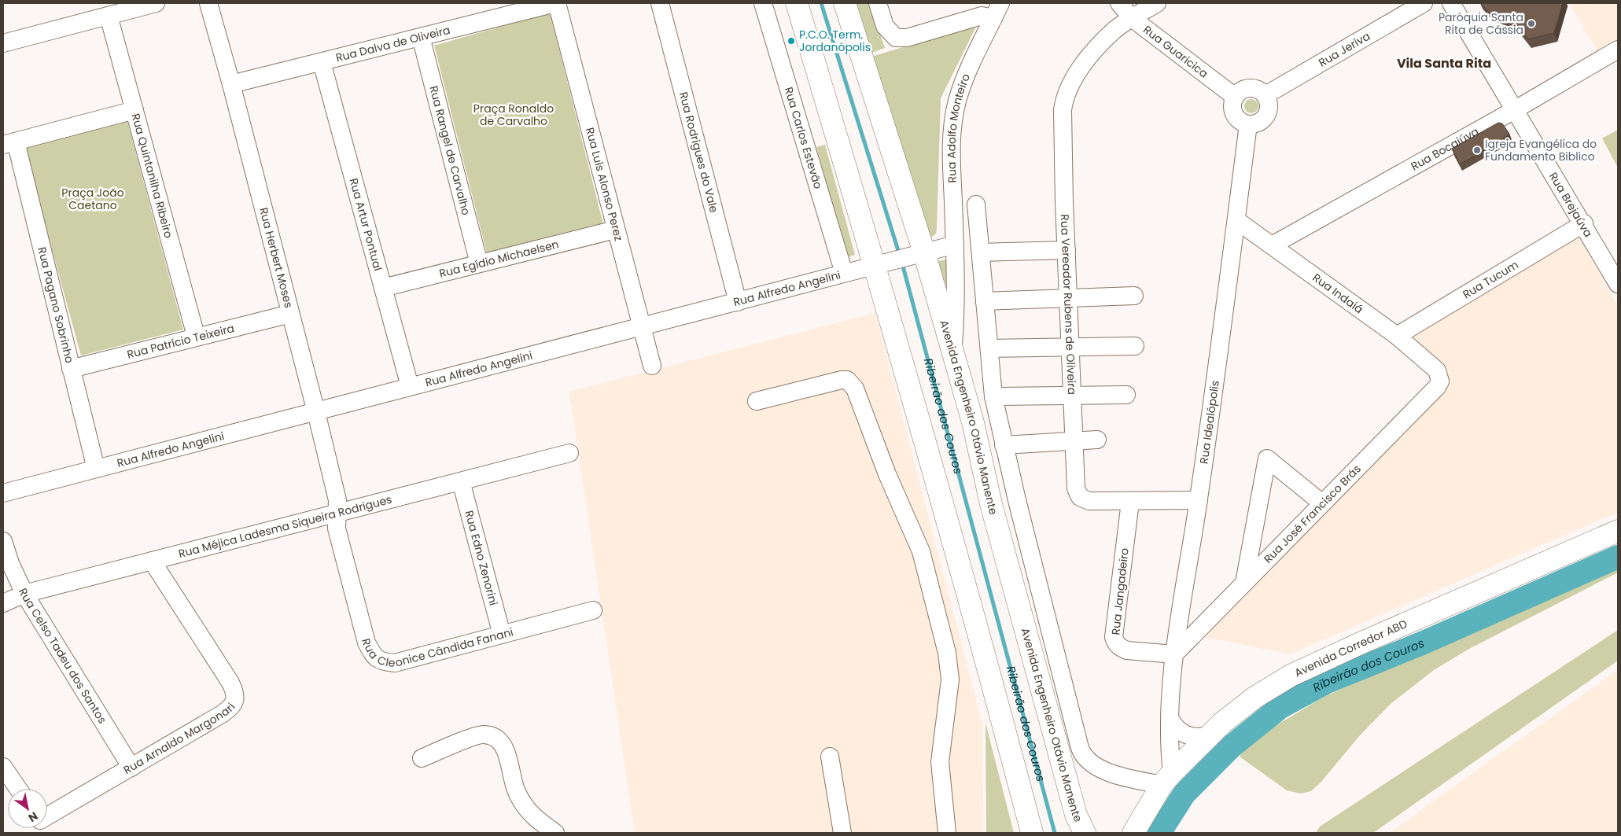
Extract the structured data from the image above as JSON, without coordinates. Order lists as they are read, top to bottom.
{
  "streets": {
    "main road": ["Avenida Engenheiro Otávio Manente", "Avenida Corredor ABD"],
    "street": [
      "Rua Dalva de Oliveira",
      "Rua Jeríva",
      "Rua Guaricica",
      "Rua Adolfo Monteiro",
      "Rua Carlos Estevão",
      "Rua Bocaiúva",
      "Rua Rangel de Carvalho",
      "Rua Rodrigues do Vale",
      "Rua Quintanilha Ribeiro",
      "Rua Luís Alonso Perez",
      "Rua Brejaúva",
      "Rua Artur Pontual",
      "Rua Herbert Moses",
      "Rua Egídio Michaelsen",
      "Rua Tucum",
      "Rua Alfredo Angelini",
      "Rua Indaiá",
      "Rua Vereador Rubens de Oliveira",
      "Rua Pagano Sobrinho",
      "Rua Patrício Teixeira",
      "Rua Idealópolis",
      "Rua José Francisco Brás",
      "Rua Méjica Ladesma Siqueira Rodrigues",
      "Rua Edno Zenorini",
      "Rua Jangadeiro",
      "Rua Cleonice Cândida Fanani",
      "Rua Celso Tadeu dos Santos",
      "Rua Arnaldo Margonari"
    ]
  },
  "crossings": [
    ["Rua Dalva de Oliveira", "Rua Rangel de Carvalho"],
    ["Rua Dalva de Oliveira", "Rua Luís Alonso Perez"],
    ["Rua Dalva de Oliveira", "Rua Artur Pontual"],
    ["Rua Dalva de Oliveira", "Rua Herbert Moses"],
    ["Rua Jeríva", "Rua Guaricica"],
    ["Rua Jeríva", "Rua Idealópolis"],
    ["Rua Guaricica", "Rua Vereador Rubens de Oliveira"],
    ["Rua Guaricica", "Rua Idealópolis"],
    ["Rua Adolfo Monteiro", "Rua Alfredo Angelini"],
    ["Rua Adolfo Monteiro", "Avenida Engenheiro Otávio Manente"],
    ["Rua Carlos Estevão", "Rua Alfredo Angelini"],
    ["Rua Bocaiúva", "Rua Brejaúva"],
    ["Rua Bocaiúva", "Rua Indaiá"],
    ["Rua Rangel de Carvalho", "Rua Egídio Michaelsen"],
    ["Rua Rodrigues do Vale", "Rua Alfredo Angelini"],
    ["Rua Quintanilha Ribeiro", "Rua Patrício Teixeira"],
    ["Rua Luís Alonso Perez", "Rua Egídio Michaelsen"],
    ["Rua Luís Alonso Perez", "Rua Alfredo Angelini"],
    ["Rua Brejaúva", "Rua Tucum"],
    ["Rua Artur Pontual", "Rua Egídio Michaelsen"],
    ["Rua Artur Pontual", "Rua Alfredo Angelini"],
    ["Rua Herbert Moses", "Rua Alfredo Angelini"],
    ["Rua Herbert Moses", "Rua Patrício Teixeira"],
    ["Rua Herbert Moses", "Rua Méjica Ladesma Siqueira Rodrigues"],
    ["Rua Herbert Moses", "Rua Cleonice Cândida Fanani"],
    ["Rua Tucum", "Rua Indaiá"],
    ["Rua Alfredo Angelini", "Rua Pagano Sobrinho"],
    ["Rua Alfredo Angelini", "Avenida Engenheiro Otávio Manente"],
    ["Rua Indaiá", "Rua Idealópolis"],
    ["Rua Indaiá", "Rua José Francisco Brás"],
    ["Rua Vereador Rubens de Oliveira", "Rua Idealópolis"],
    ["Rua Vereador Rubens de Oliveira", "Rua Jangadeiro"],
    ["Rua Pagano Sobrinho", "Rua Patrício Teixeira"],
    ["Avenida Engenheiro Otávio Manente", "Rua Idealópolis"],
    ["Avenida Engenheiro Otávio Manente", "Avenida Corredor ABD"],
    ["Rua Idealópolis", "Rua José Francisco Brás"],
    ["Rua Idealópolis", "Rua Jangadeiro"],
    ["Rua Idealópolis", "Avenida Corredor ABD"],
    ["Rua José Francisco Brás", "Rua Jangadeiro"],
    ["Rua Méjica Ladesma Siqueira Rodrigues", "Rua Edno Zenorini"],
    ["Rua Méjica Ladesma Siqueira Rodrigues", "Rua Cleonice Cândida Fanani"],
    ["Rua Méjica Ladesma Siqueira Rodrigues", "Rua Celso Tadeu dos Santos"],
    ["Rua Méjica Ladesma Siqueira Rodrigues", "Rua Arnaldo Margonari"],
    ["Rua Edno Zenorini", "Rua Cleonice Cândida Fanani"],
    ["Rua Celso Tadeu dos Santos", "Rua Arnaldo Margonari"]
  ],
  "districts": ["Vila Santa Rita"],
  "water": ["Ribeirão dos Couros"],
  "parks": ["Praça Ronaldo de Carvalho", "Praça João Caetano"],
  "places": ["Paróquia Santa Rita de Cássia", "P.C.O. Term. Jordanópolis", "Igreja Evangélica do Fundamento Biblico"],
  "north": "bottom right"
}
